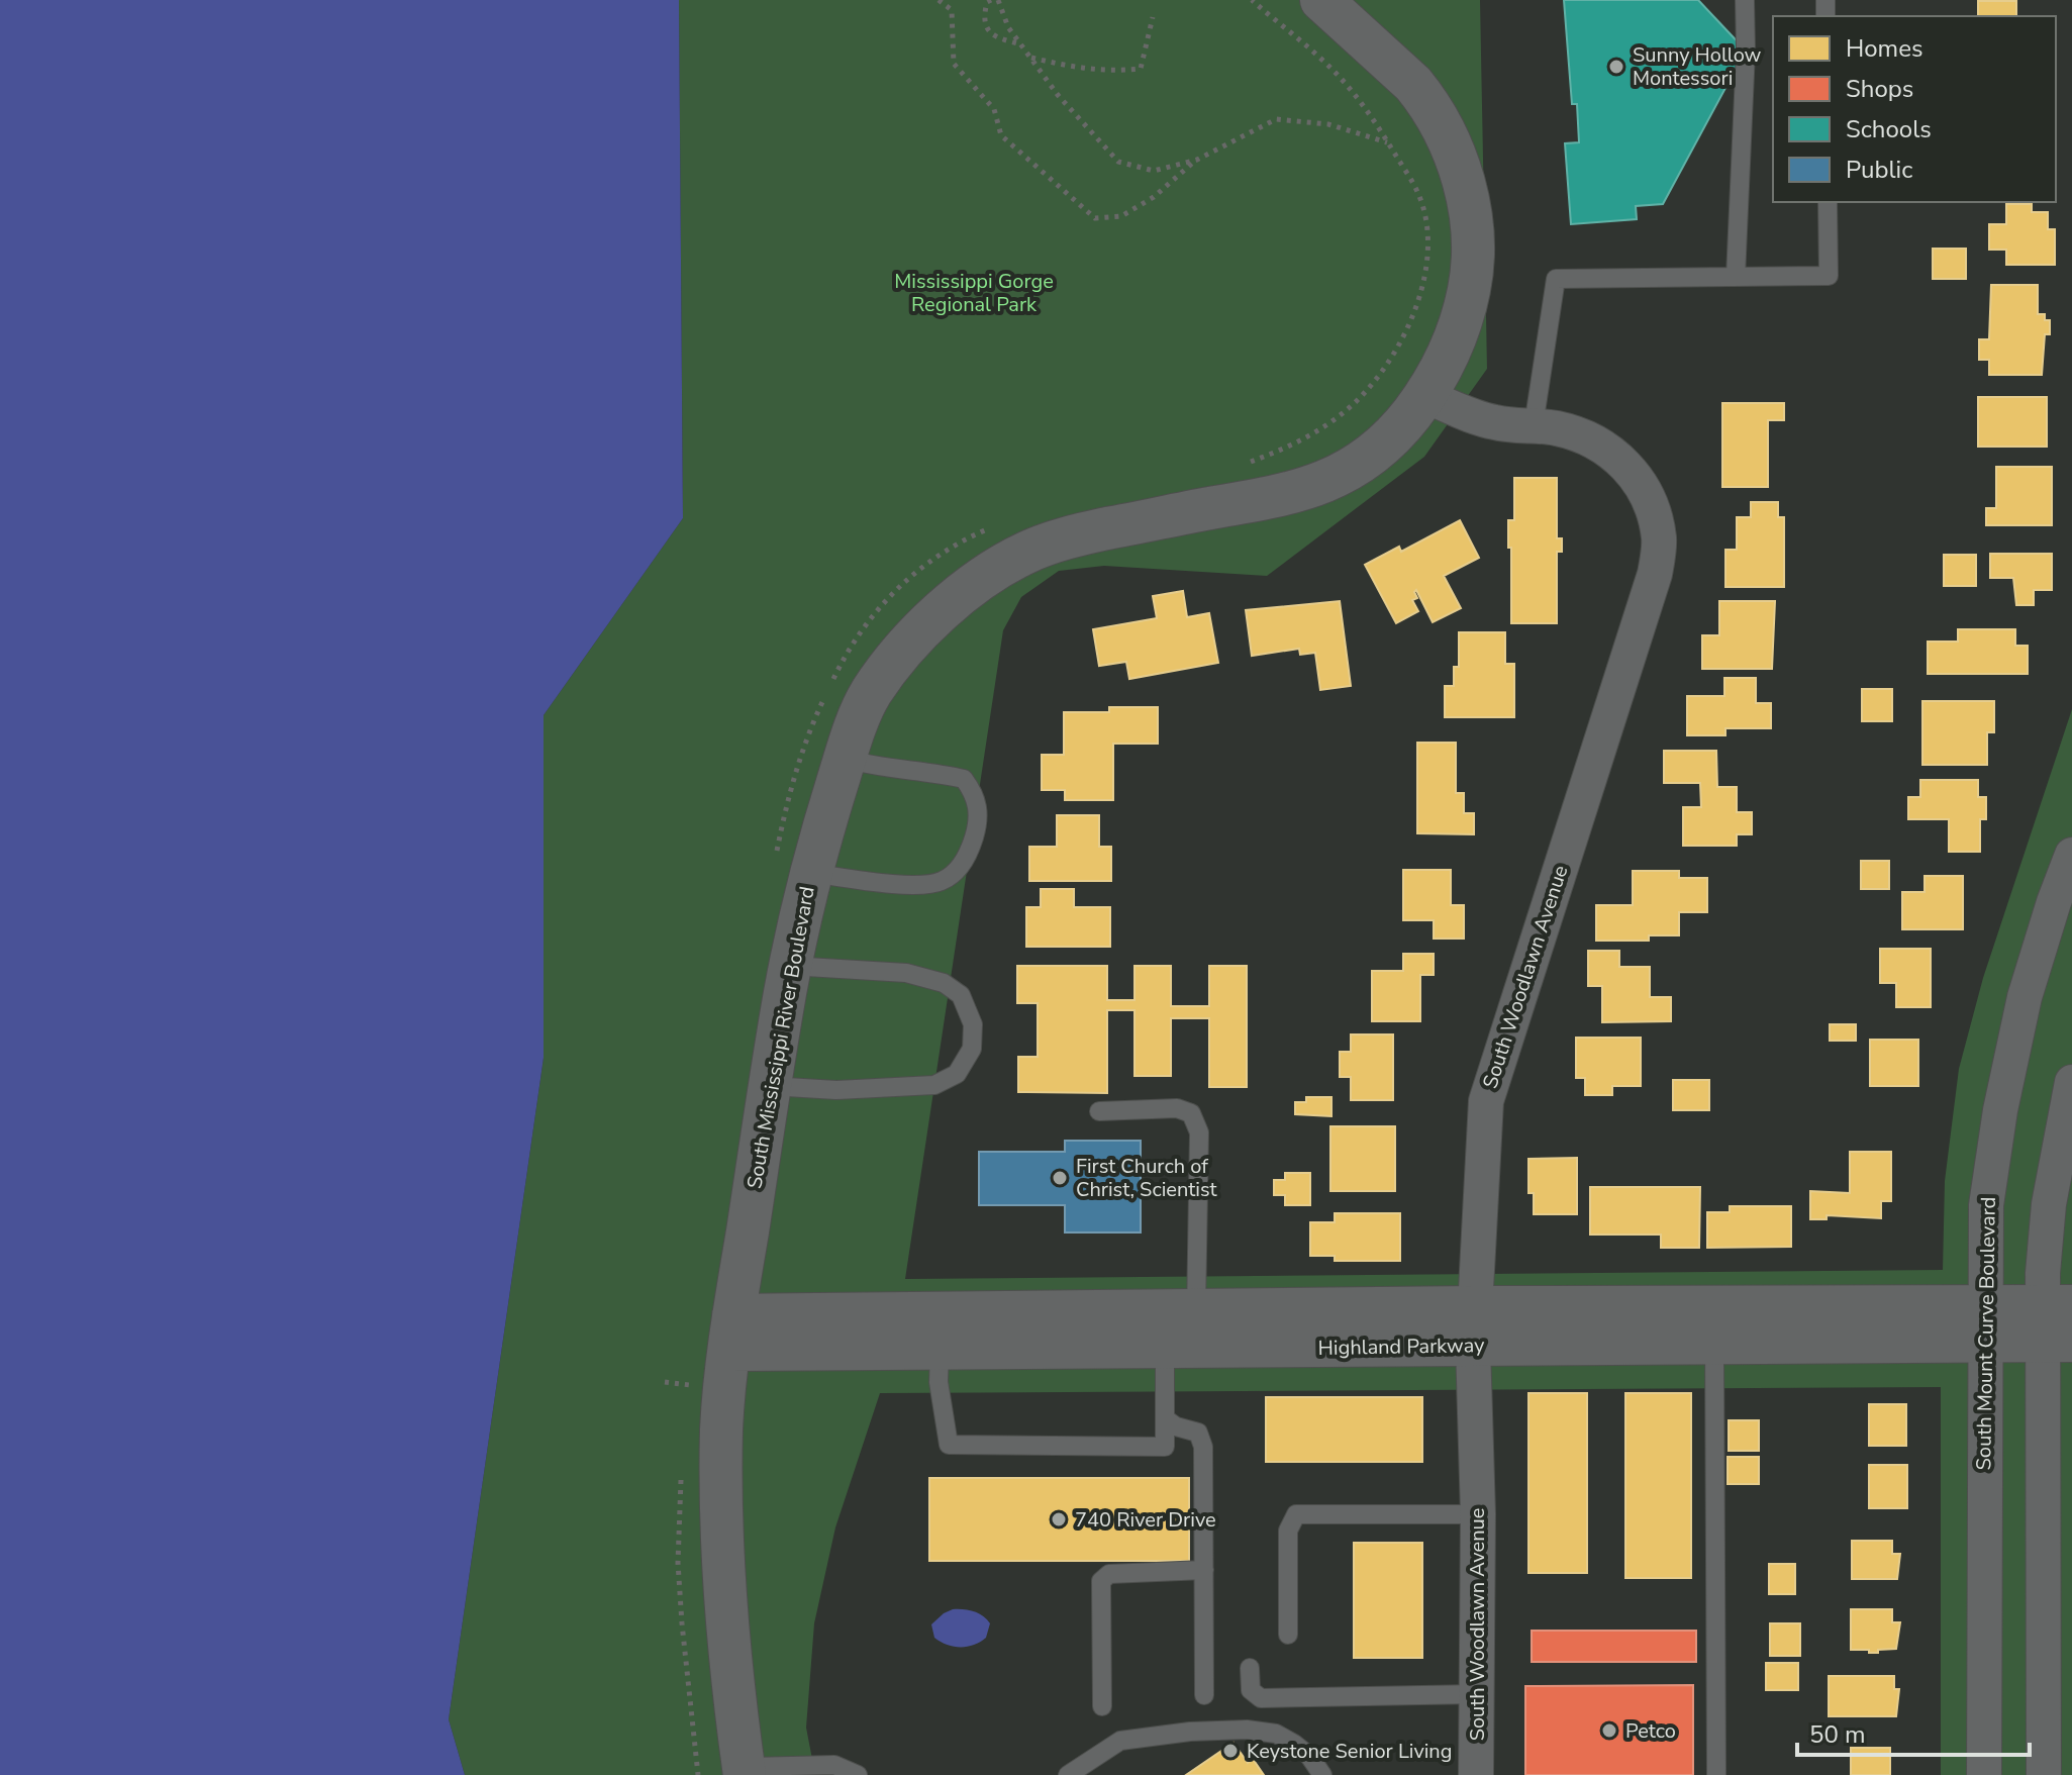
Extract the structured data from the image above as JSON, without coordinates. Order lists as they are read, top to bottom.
{
  "streets": {
    "street": [
      "South Woodlawn Avenue",
      "South Mississippi River Boulevard",
      "South Mount Curve Boulevard",
      "Highland Parkway"
    ]
  },
  "crossings": [
    ["South Woodlawn Avenue", "South Mississippi River Boulevard"],
    ["South Woodlawn Avenue", "Highland Parkway"],
    ["South Mississippi River Boulevard", "Highland Parkway"],
    ["South Mount Curve Boulevard", "Highland Parkway"]
  ],
  "parks": ["Mississippi Gorge Regional Park"],
  "places": [
    "Sunny Hollow Montessori",
    "First Church of Christ, Scientist",
    "740 River Drive",
    "Petco",
    "Keystone Senior Living"
  ],
  "legend": [
    "Homes",
    "Shops",
    "Schools",
    "Public"
  ],
  "scale_bar": "50 m"
}
